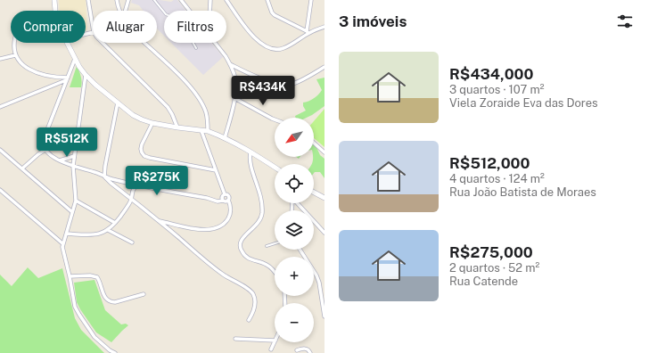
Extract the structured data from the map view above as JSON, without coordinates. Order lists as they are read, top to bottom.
{
  "north": "bottom left",
  "page": {
    "heading": "3 imóveis",
    "chip": ["Comprar", "Alugar", "Filtros"],
    "list": [
      {
        "name": "R$434,000",
        "note": "3 quartos · 107 m² · Viela Zoraide Eva das Dores"
      },
      {
        "name": "R$512,000",
        "note": "4 quartos · 124 m² · Rua João Batista de Moraes"
      },
      {
        "name": "R$275,000",
        "note": "2 quartos · 52 m² · Rua Catende"
      }
    ],
    "price": ["R$434K", "R$512K", "R$275K"],
    "map_buttons": ["+", "−"]
  }
}
